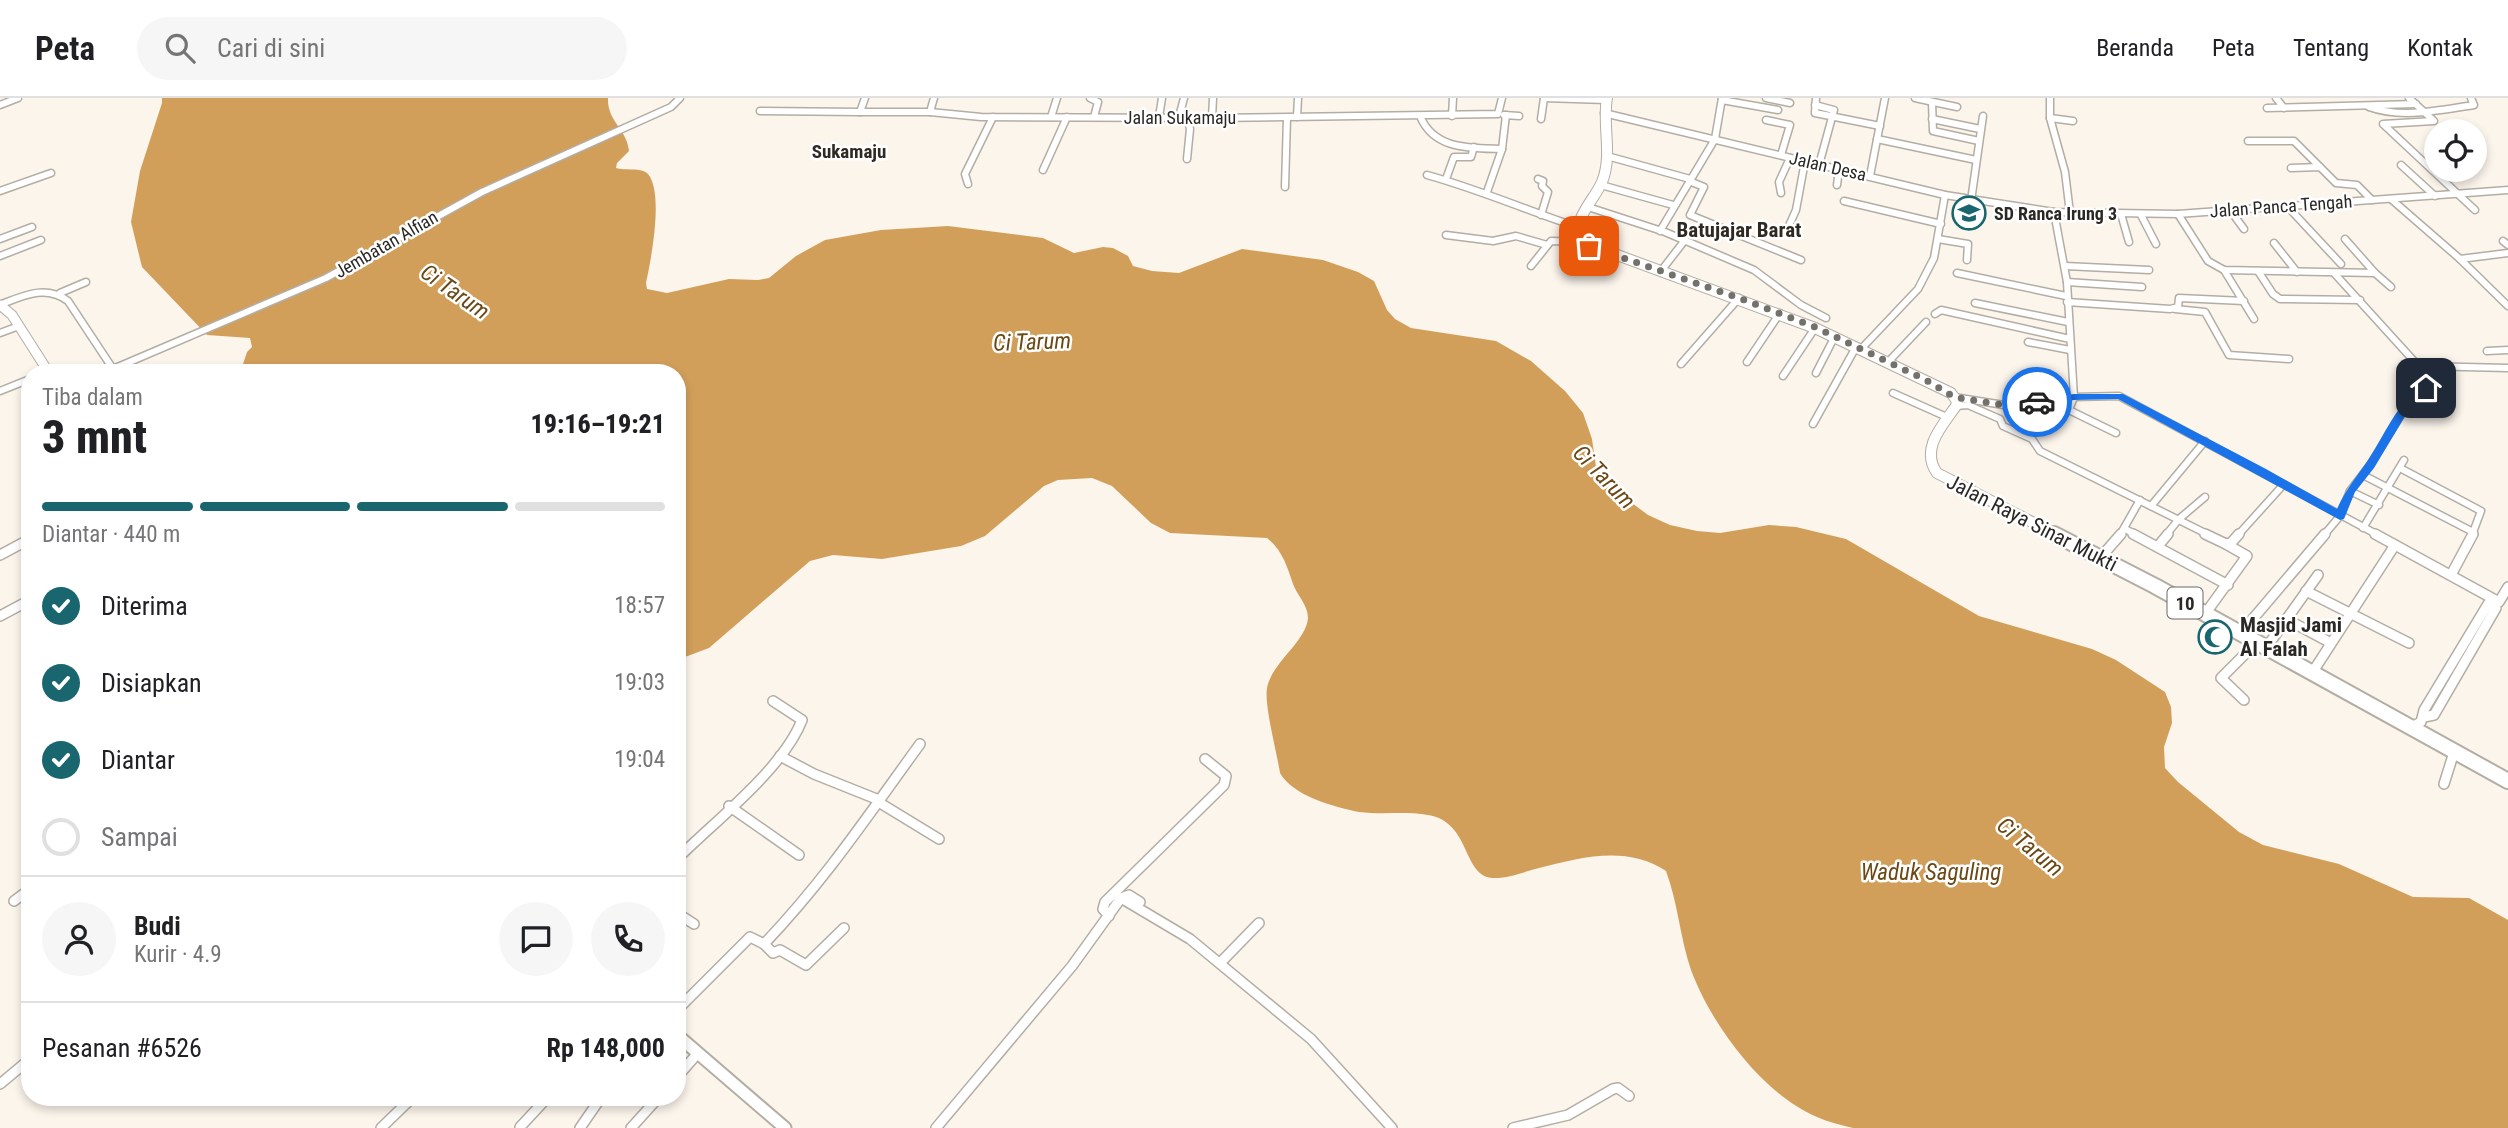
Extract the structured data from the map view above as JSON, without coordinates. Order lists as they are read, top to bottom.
{
  "streets": {
    "highway": ["Jalan Raya Sinar Mukti", "10"],
    "street": [
      "Jalan Sukamaju",
      "Jalan Desa",
      "Jalan Panca Tengah",
      "Jembatan Alfian"
    ]
  },
  "crossings": [
    ["Jalan Desa", "Jalan Panca Tengah"]
  ],
  "districts": ["Sukamaju", "Batujajar Barat"],
  "water": ["Ci Tarum", "Waduk Saguling"],
  "places": {
    "school or university": ["SD Ranca Irung 3"],
    "mosque": ["Masjid Jami Al Falah"]
  },
  "page": {
    "header": "Peta",
    "search": "Cari di sini",
    "nav": [
      "Beranda",
      "Peta",
      "Tentang",
      "Kontak"
    ],
    "heading": ["3 mnt", "Tiba dalam", "19:16–19:21"],
    "panel": [
      "Budi",
      "Kurir · 4.9",
      "Pesanan #6526",
      "Rp 148,000"
    ],
    "bar": "Diantar · 440 m",
    "list": [
      ["Diterima", "18:57"],
      ["Disiapkan", "19:03"],
      ["Diantar", "19:04"],
      "Sampai"
    ]
  }
}
